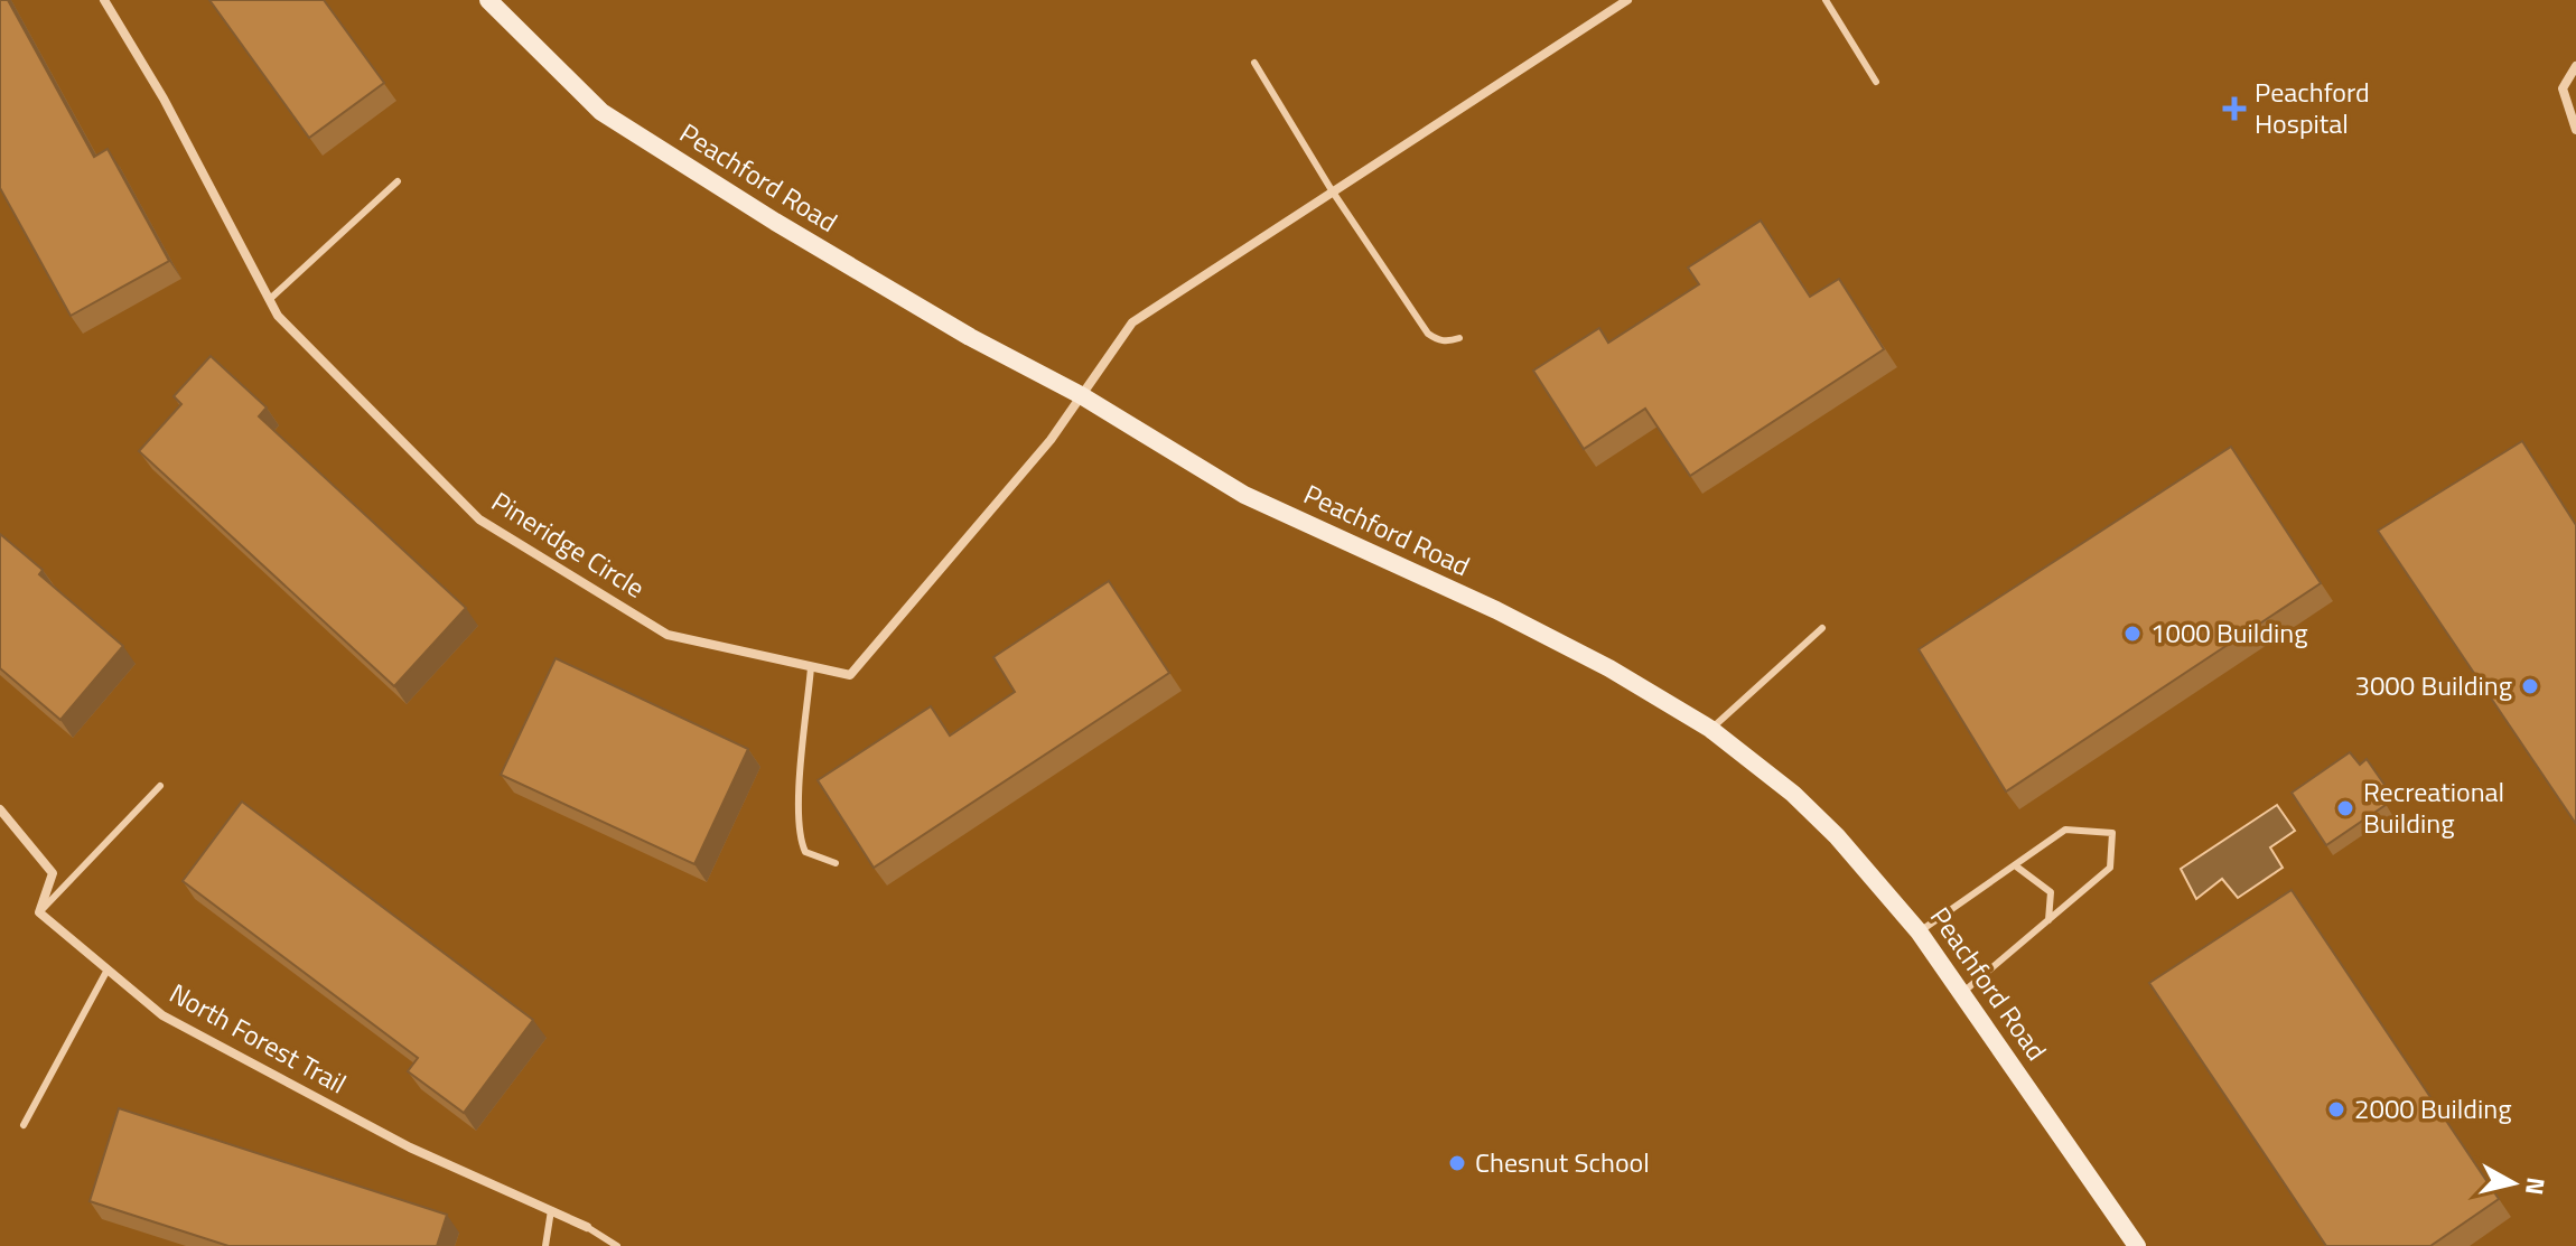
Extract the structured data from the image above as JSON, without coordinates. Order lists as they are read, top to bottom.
{
  "streets": {
    "street": ["Peachford Road", "Pineridge Circle", "North Forest Trail"]
  },
  "crossings": [
    ["Peachford Road", "Pineridge Circle"]
  ],
  "places": {
    "health": ["Peachford Hospital"],
    "other": [
      "1000 Building",
      "3000 Building",
      "Recreational Building",
      "2000 Building",
      "Chesnut School"
    ]
  },
  "north": "right"
}
